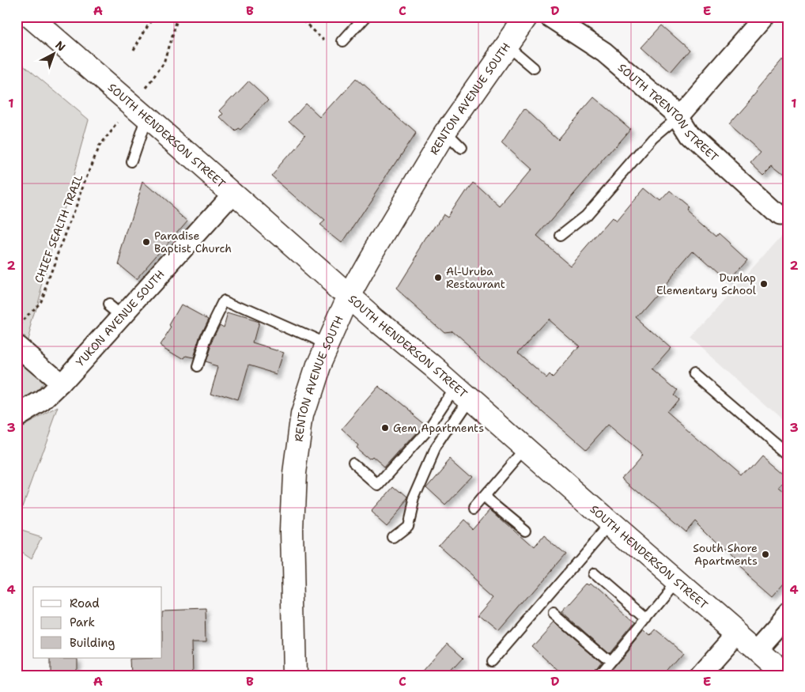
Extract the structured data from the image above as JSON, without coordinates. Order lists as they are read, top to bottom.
{
  "streets": {
    "main road": ["RENTON AVENUE SOUTH", "SOUTH HENDERSON STREET"],
    "street": ["SOUTH TRENTON STREET", "YUKON AVENUE SOUTH"],
    "path": ["CHIEF SEALTH TRAIL"]
  },
  "crossings": [
    ["RENTON AVENUE SOUTH", "SOUTH HENDERSON STREET"],
    ["SOUTH HENDERSON STREET", "YUKON AVENUE SOUTH"]
  ],
  "places": [
    "Paradise Baptist Church",
    "Al-Uruba Restaurant",
    "Dunlap Elementary School",
    "Gem Apartments",
    "South Shore Apartments"
  ],
  "legend": ["Road", "Park", "Building"],
  "north": "top right",
  "grid": {
    "columns": [
      "A",
      "B",
      "C",
      "D",
      "E"
    ],
    "rows": [
      "1",
      "2",
      "3",
      "4"
    ]
  }
}
